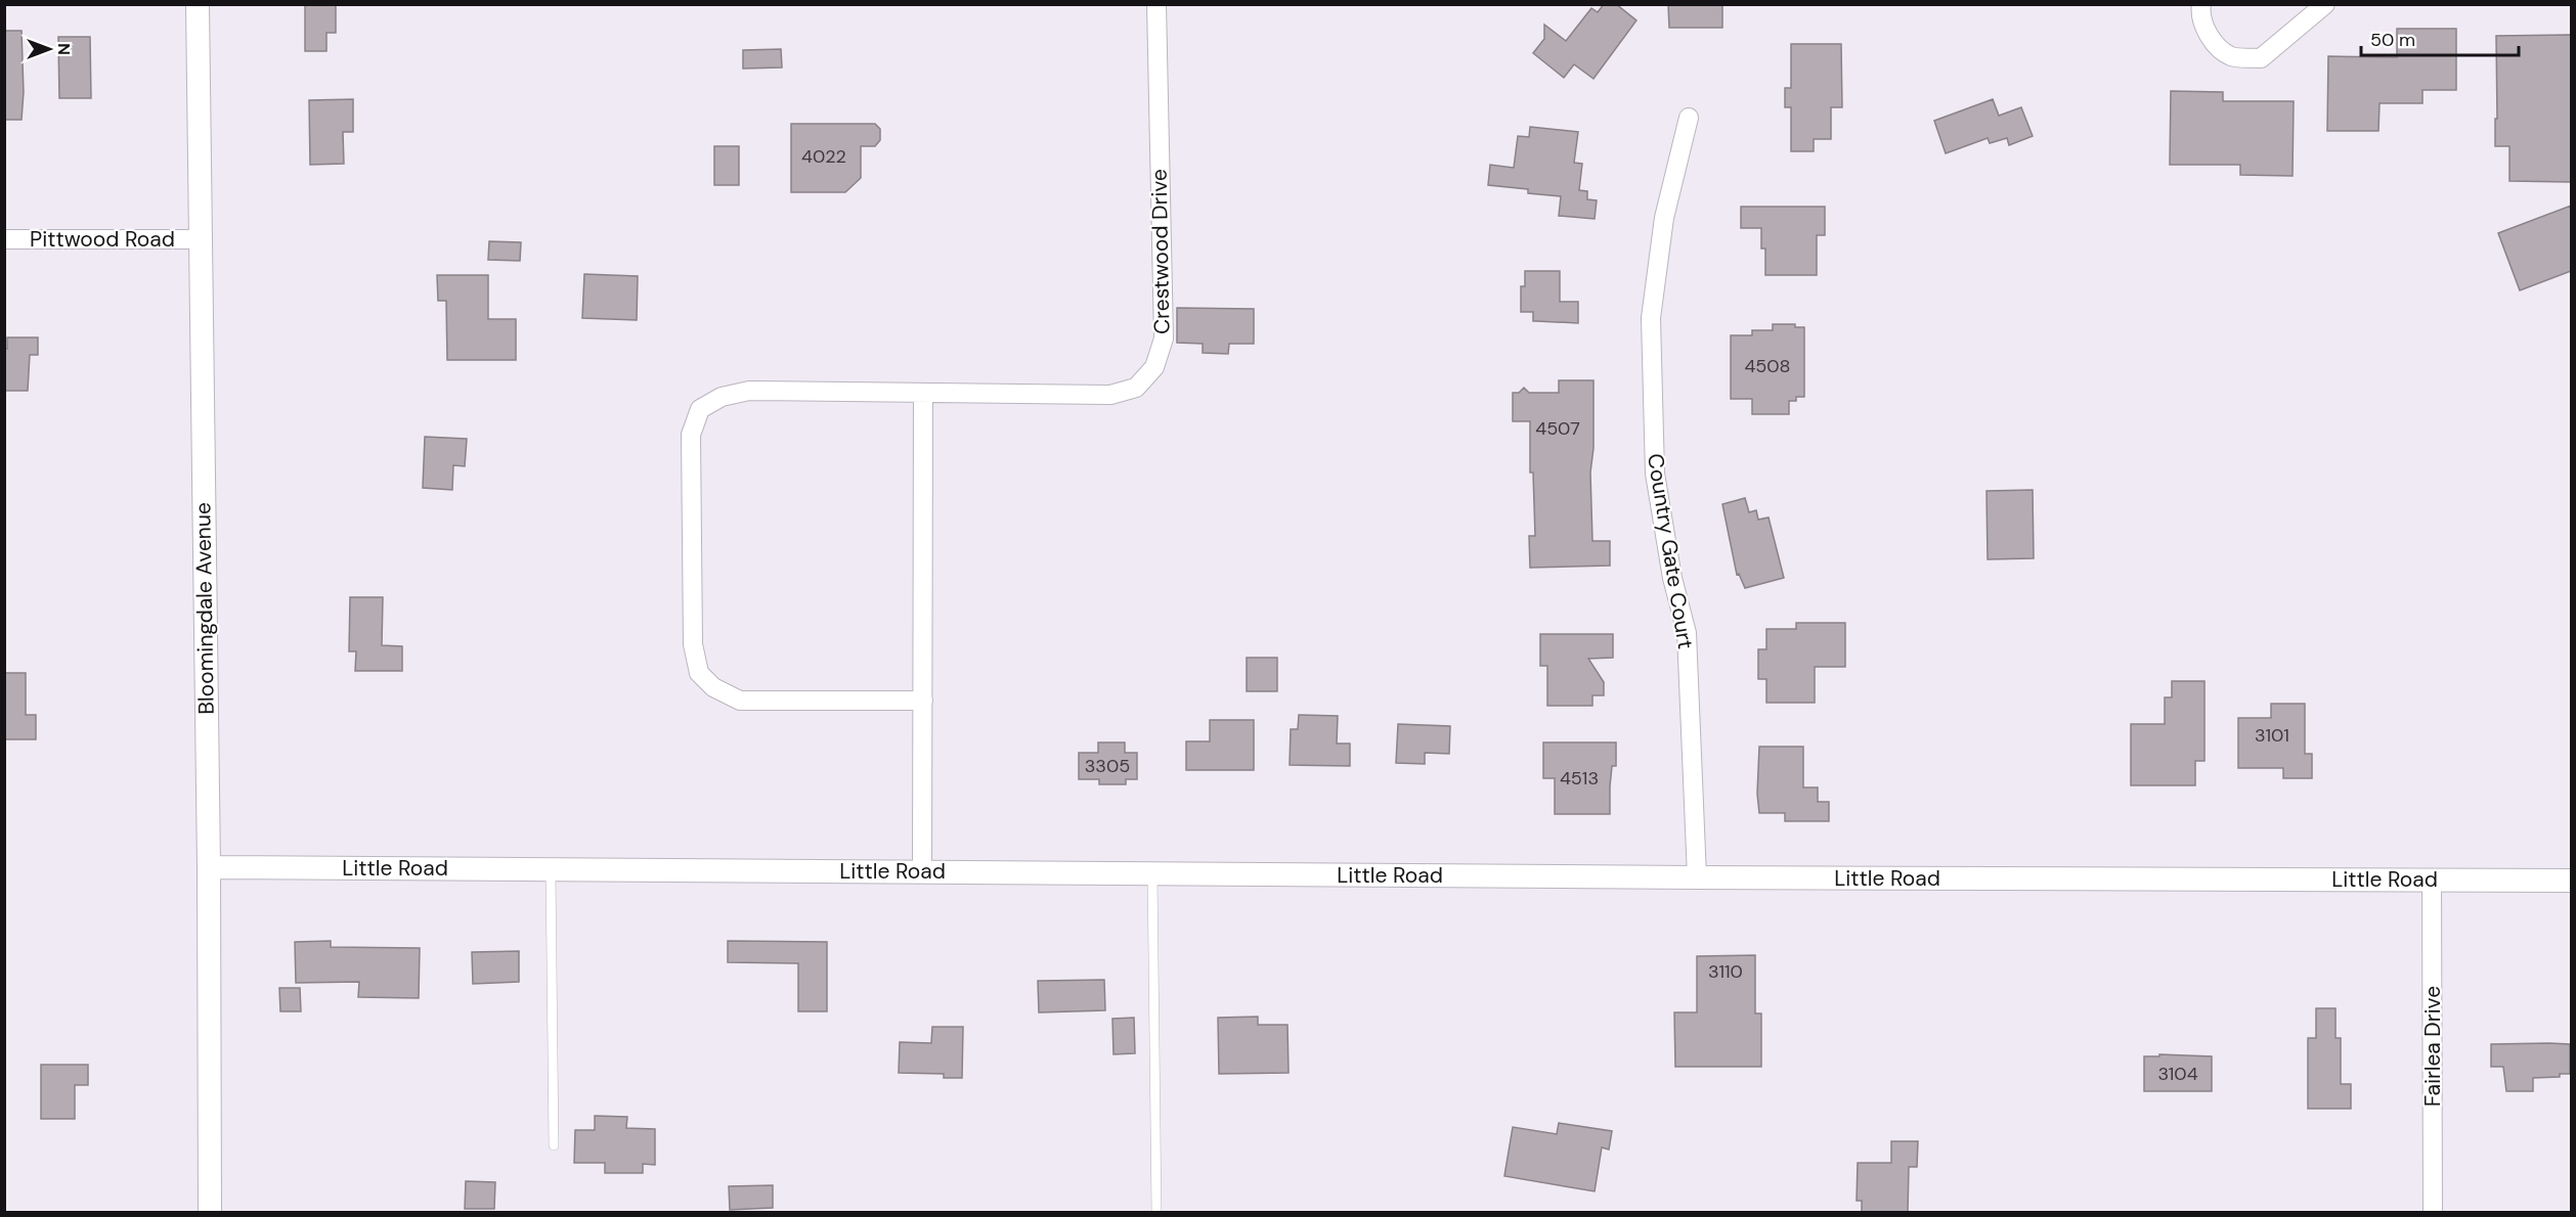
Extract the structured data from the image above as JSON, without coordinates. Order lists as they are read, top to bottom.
{
  "streets": {
    "street": [
      "Pittwood Road",
      "Crestwood Drive",
      "Country Gate Court",
      "Bloomingdale Avenue",
      "Little Road",
      "Fairlea Drive"
    ]
  },
  "crossings": [
    ["Pittwood Road", "Bloomingdale Avenue"],
    ["Country Gate Court", "Little Road"],
    ["Bloomingdale Avenue", "Little Road"],
    ["Little Road", "Fairlea Drive"]
  ],
  "house_numbers": [
    "4022",
    "4508",
    "4507",
    "3101",
    "3305",
    "4513",
    "3110",
    "3104"
  ],
  "scale_bar": "50 m",
  "north": "right"
}
